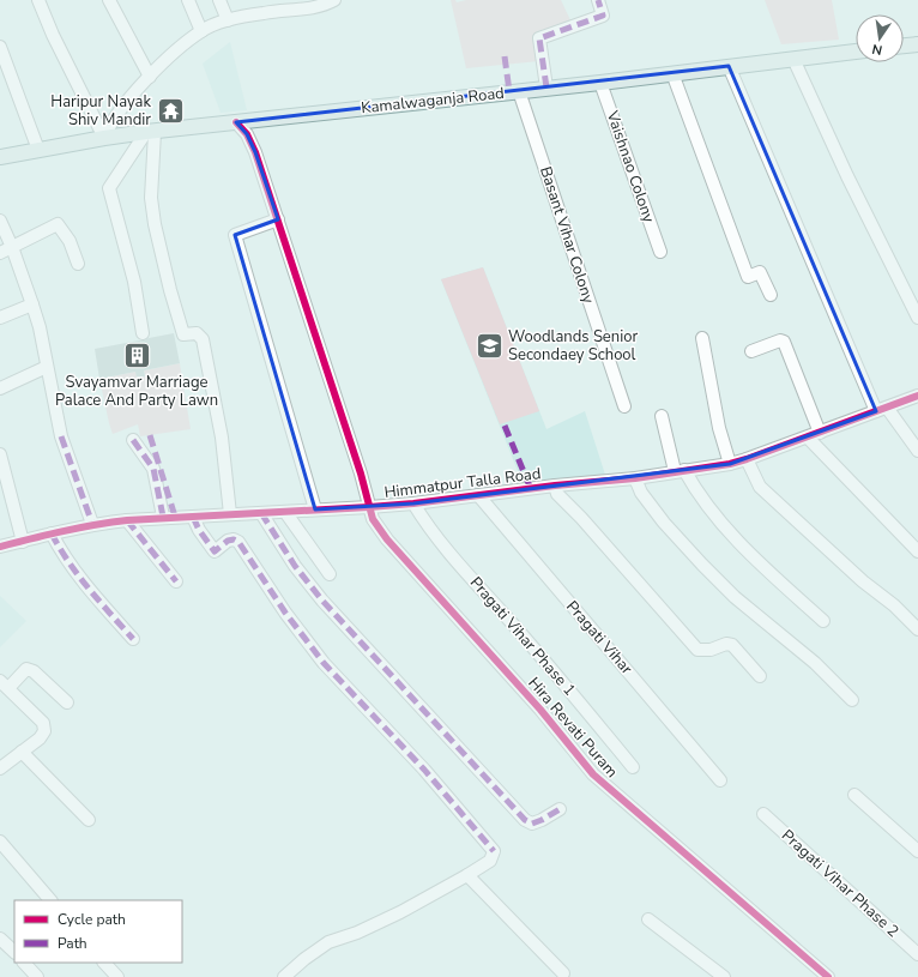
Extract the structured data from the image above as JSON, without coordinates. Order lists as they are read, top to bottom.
{
  "streets": {
    "main road": ["Kamalwaganja Road"],
    "street": [
      "Vaishnao Colony",
      "Basant Vihar Colony",
      "Himmatpur Talla Road",
      "Pragati Vihar Phase 1",
      "Pragati Vihar",
      "Hira Revati Puram",
      "Pragati Vihar Phase 2"
    ]
  },
  "crossings": [
    ["Kamalwaganja Road", "Vaishnao Colony"],
    ["Kamalwaganja Road", "Basant Vihar Colony"],
    ["Kamalwaganja Road", "Hira Revati Puram"],
    ["Himmatpur Talla Road", "Pragati Vihar Phase 1"],
    ["Himmatpur Talla Road", "Pragati Vihar"],
    ["Himmatpur Talla Road", "Hira Revati Puram"]
  ],
  "places": {
    "temple": ["Haripur Nayak Shiv Mandir"],
    "school or university": ["Woodlands Senior Secondaey School"],
    "building": ["Svayamvar Marriage Palace And Party Lawn"]
  },
  "legend": ["Cycle path", "Path"],
  "north": "bottom"
}
